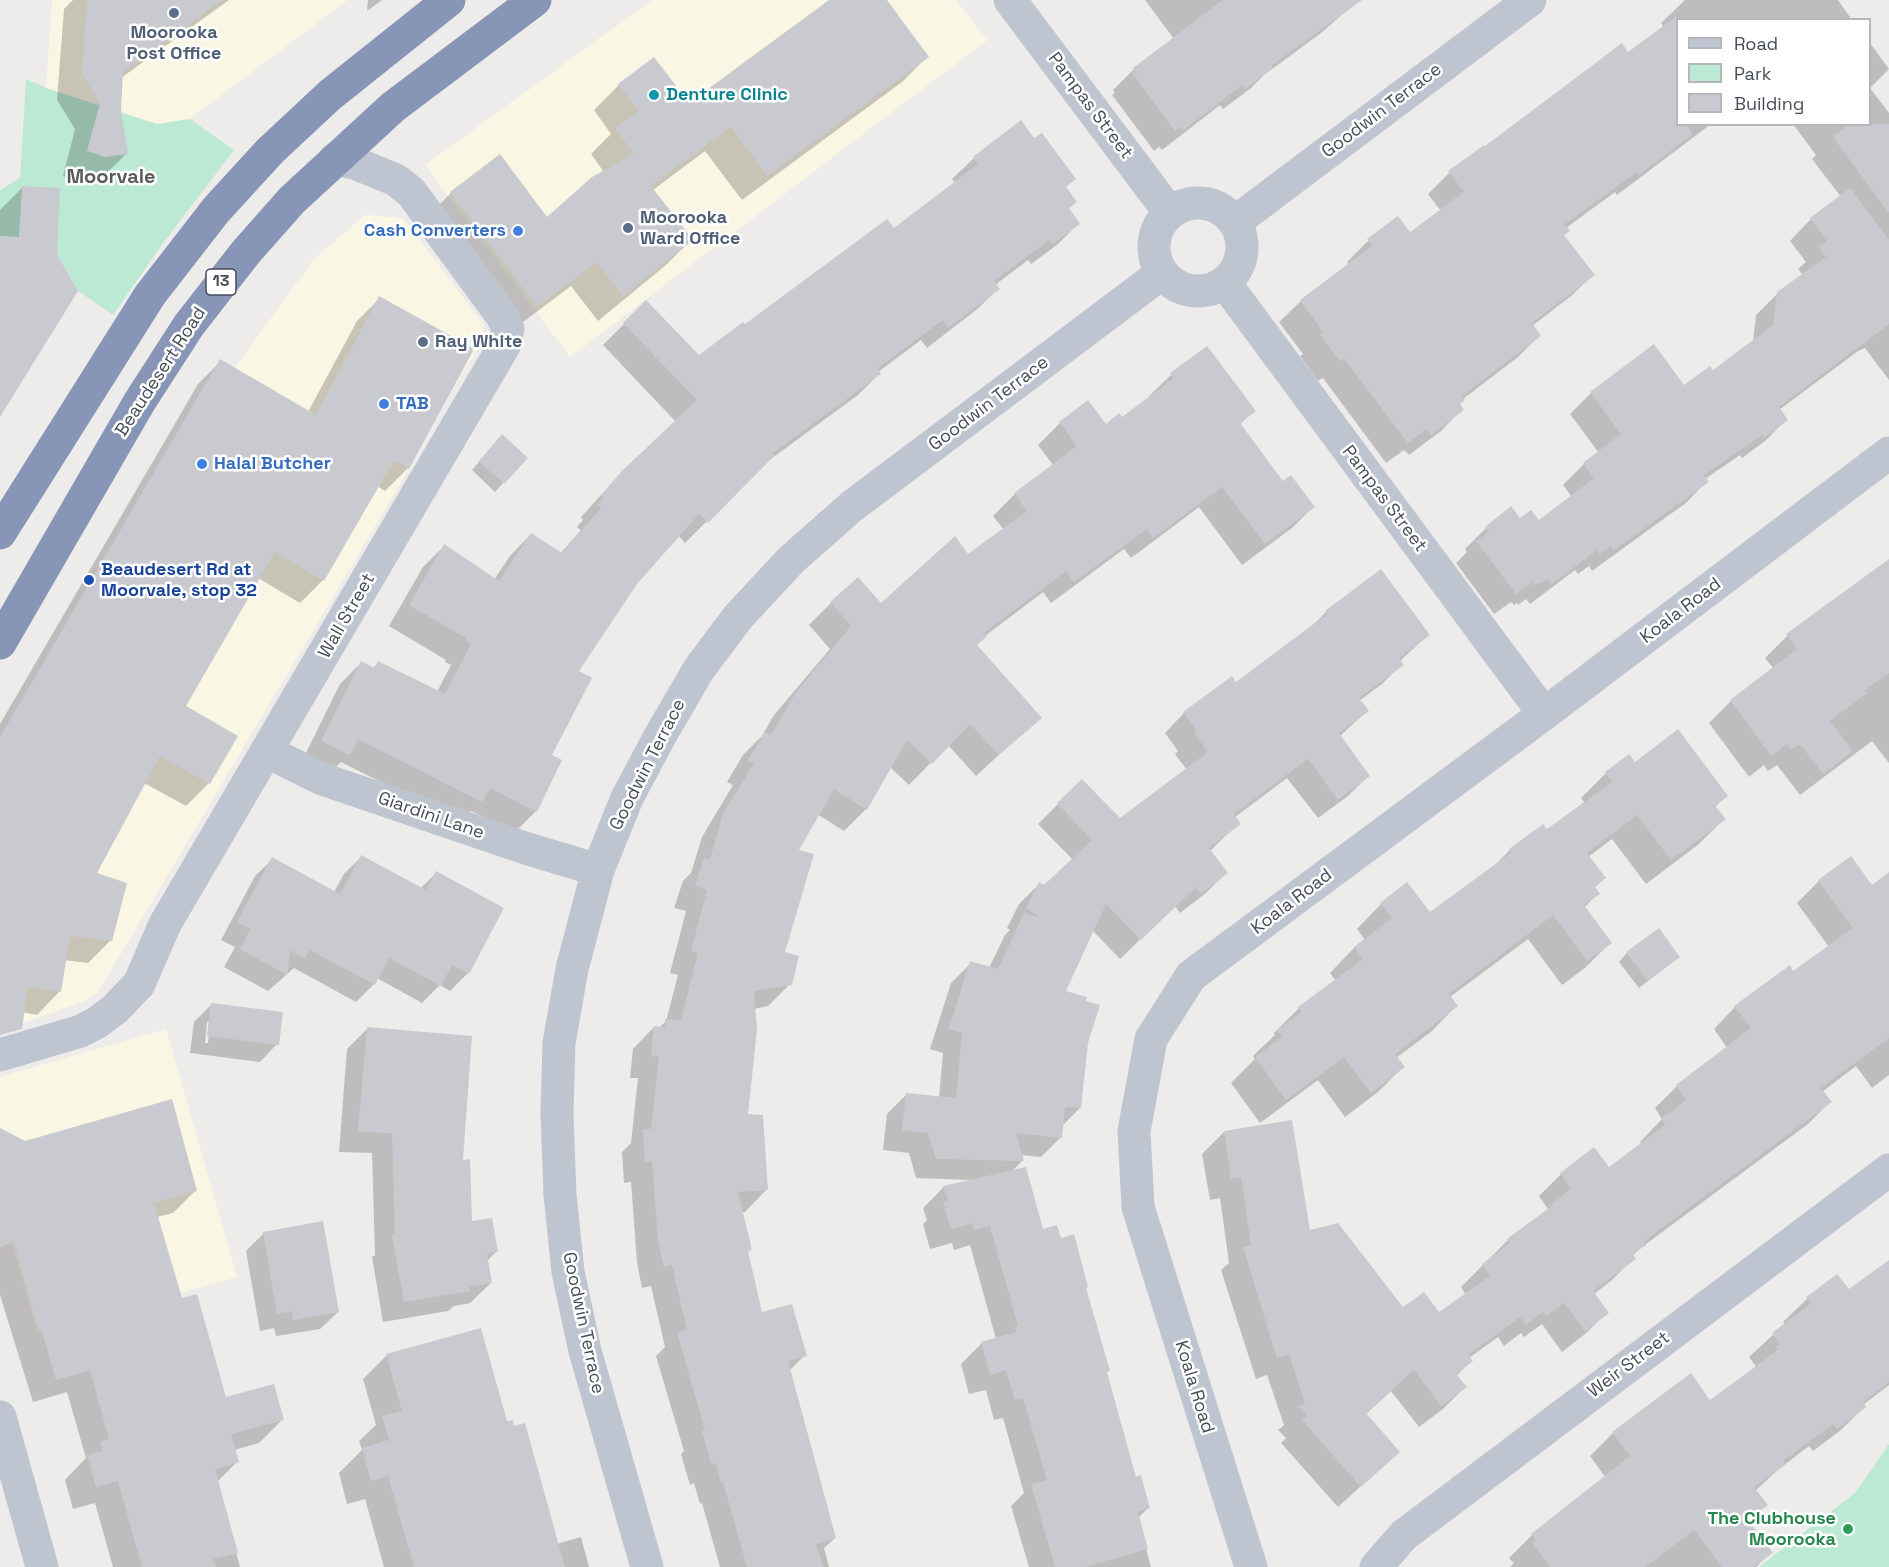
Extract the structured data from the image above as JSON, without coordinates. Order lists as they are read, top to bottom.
{
  "streets": {
    "highway": ["13", "Beaudesert Road"],
    "street": [
      "Pampas Street",
      "Goodwin Terrace",
      "Koala Road",
      "Wall Street",
      "Giardini Lane",
      "Weir Street"
    ]
  },
  "crossings": [
    ["Pampas Street", "Goodwin Terrace"],
    ["Pampas Street", "Koala Road"],
    ["Goodwin Terrace", "Giardini Lane"],
    ["Beaudesert Road", "Wall Street"],
    ["Wall Street", "Giardini Lane"]
  ],
  "districts": ["Moorvale"],
  "places": [
    "Moorooka Post Office",
    "Denture Clinic",
    "Moorooka Ward Office",
    "Cash Converters",
    "Ray White",
    "TAB",
    "Halal Butcher",
    "Beaudesert Rd at Moorvale, stop 32",
    "The Clubhouse Moorooka"
  ],
  "legend": ["Road", "Park", "Building"]
}
